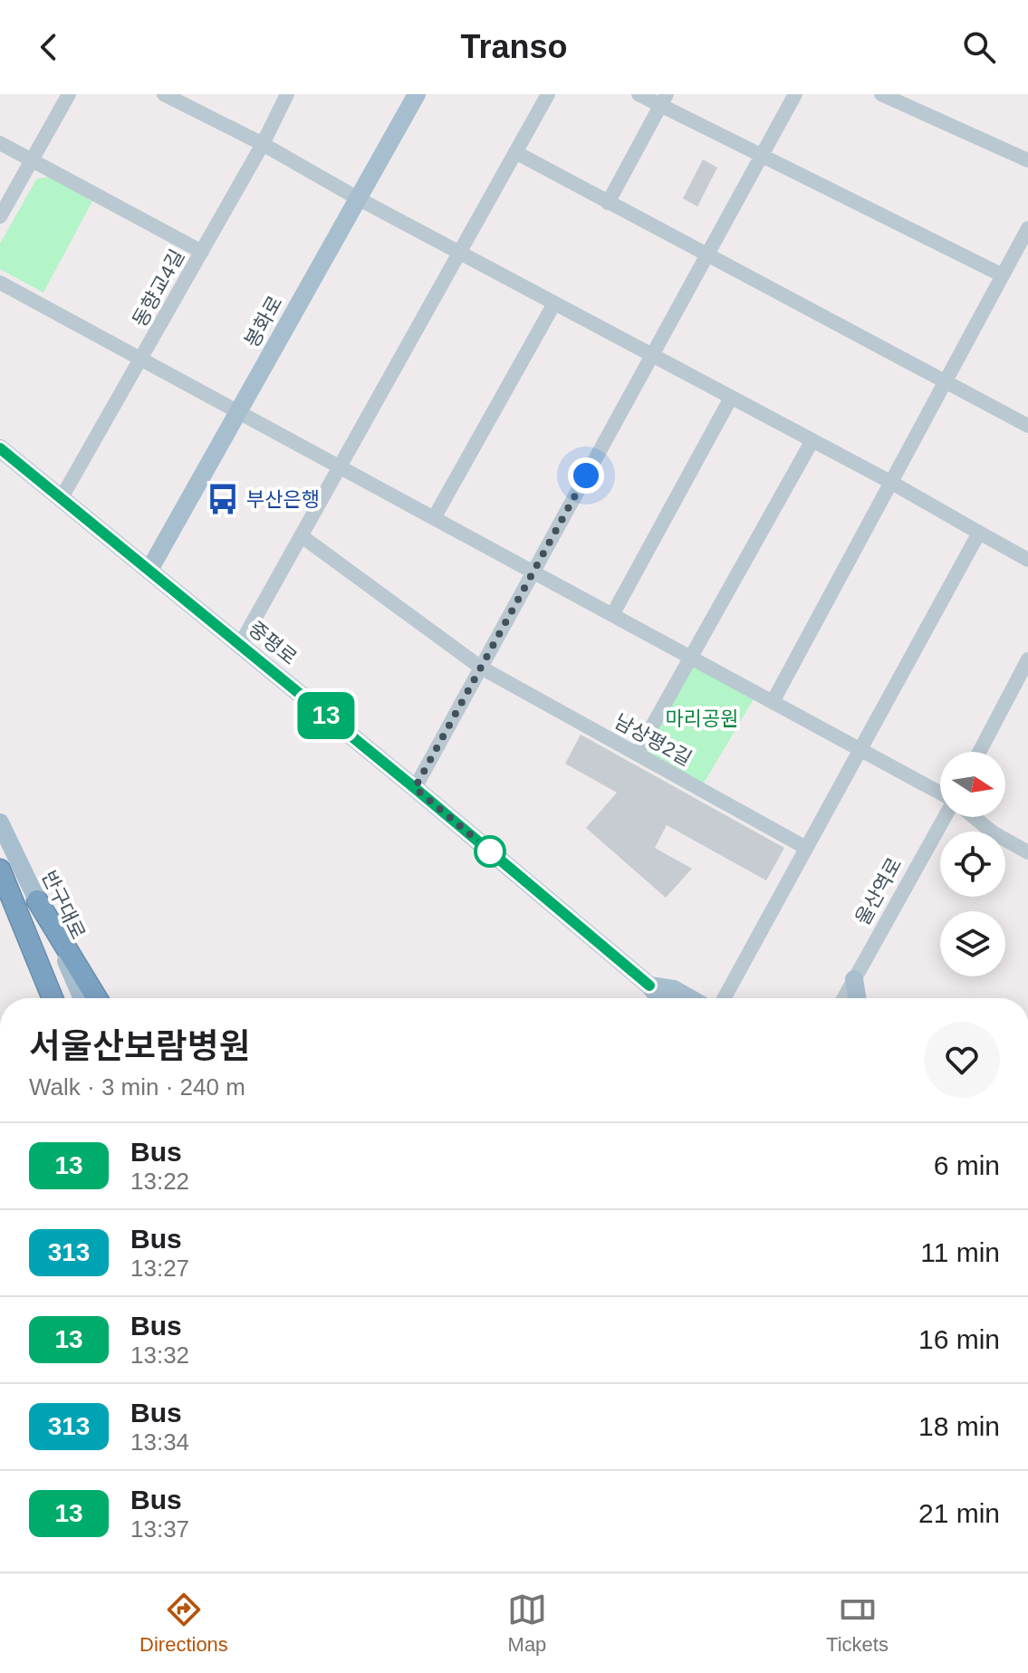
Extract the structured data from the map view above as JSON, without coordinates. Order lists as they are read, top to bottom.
{
  "streets": {
    "main road": ["봉화로", "중평로", "반구대로"],
    "street": ["동향교4길", "남상평2길", "울산역로"]
  },
  "crossings": [
    ["동향교4길", "중평로"],
    ["봉화로", "중평로"]
  ],
  "parks": ["마리공원"],
  "places": {
    "bus stop": ["부산은행"]
  },
  "lines": ["bus line 13"],
  "north": "right",
  "page": {
    "header": "Transo",
    "on_map": "13",
    "heading": ["서울산보람병원", "Walk · 3 min · 240 m"],
    "list": [
      {
        "mark": "13",
        "name": "Bus",
        "note": "13:22",
        "value": "6 min"
      },
      {
        "mark": "313",
        "name": "Bus",
        "note": "13:27",
        "value": "11 min"
      },
      {
        "mark": "13",
        "name": "Bus",
        "note": "13:32",
        "value": "16 min"
      },
      {
        "mark": "313",
        "name": "Bus",
        "note": "13:34",
        "value": "18 min"
      },
      {
        "mark": "13",
        "name": "Bus",
        "note": "13:37",
        "value": "21 min"
      }
    ],
    "tabs": ["Directions", "Map", "Tickets"]
  }
}
